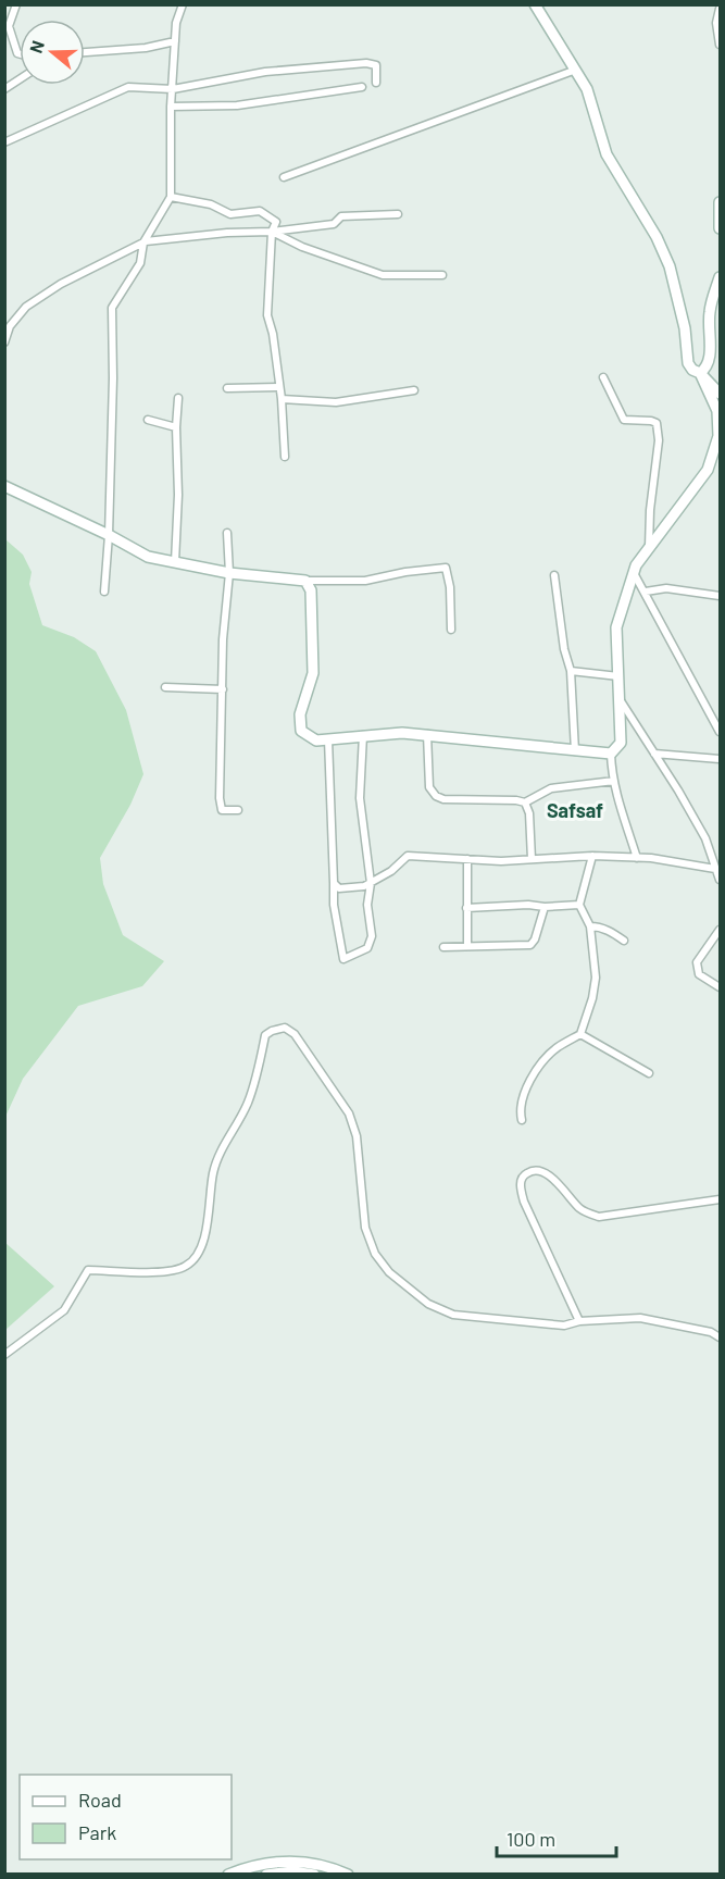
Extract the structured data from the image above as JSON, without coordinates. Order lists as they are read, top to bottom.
{
  "districts": ["Safsaf"],
  "legend": ["Road", "Park"],
  "scale_bar": "100 m",
  "north": "left"
}
